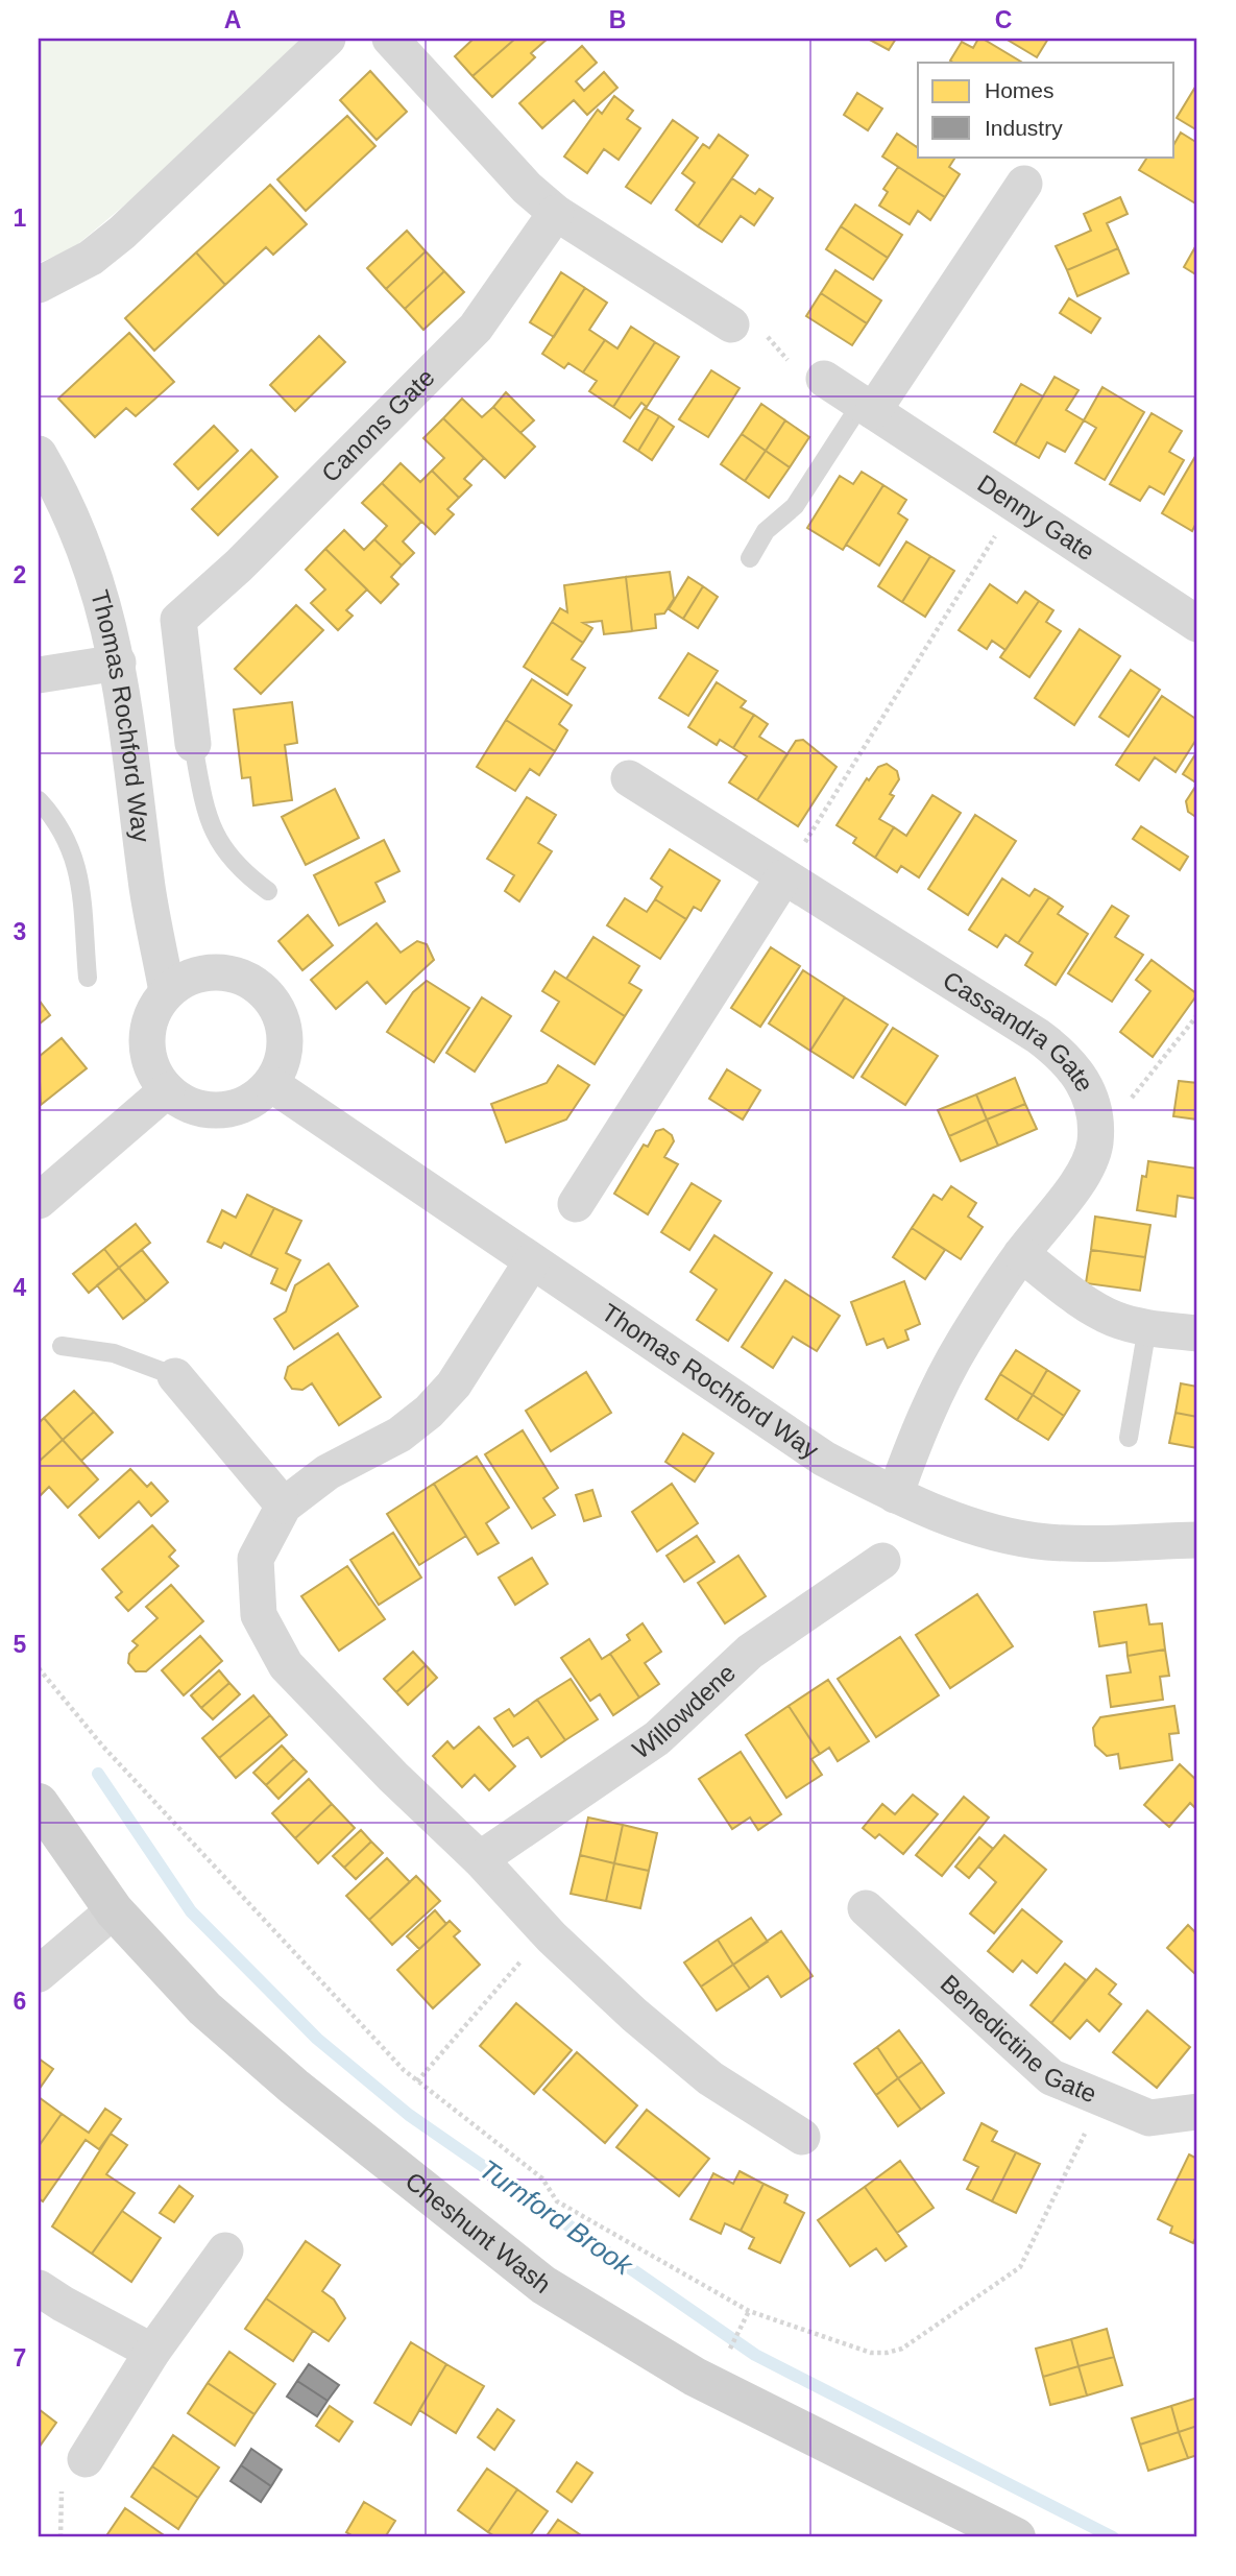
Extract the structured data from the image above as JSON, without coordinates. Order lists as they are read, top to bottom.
{
  "streets": {
    "main road": ["Cheshunt Wash"],
    "street": [
      "Canons Gate",
      "Denny Gate",
      "Thomas Rochford Way",
      "Cassandra Gate",
      "Willowdene",
      "Benedictine Gate"
    ]
  },
  "crossings": [
    ["Thomas Rochford Way", "Cassandra Gate"]
  ],
  "water": ["Turnford Brook"],
  "legend": ["Homes", "Industry"],
  "grid": {
    "columns": ["A", "B", "C"],
    "rows": [
      "1",
      "2",
      "3",
      "4",
      "5",
      "6",
      "7"
    ]
  }
}
